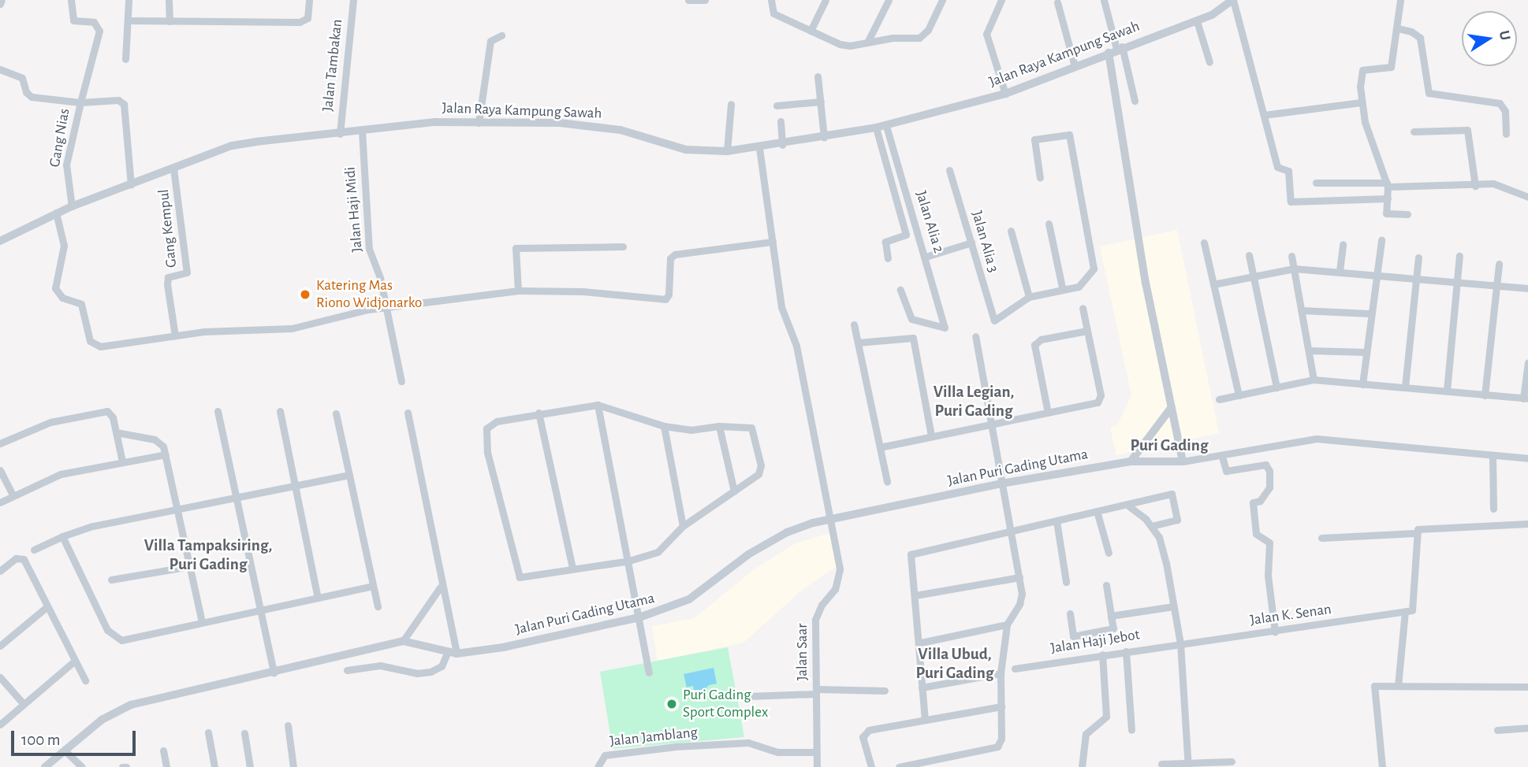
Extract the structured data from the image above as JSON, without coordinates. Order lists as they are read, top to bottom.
{
  "streets": {
    "street": [
      "Jalan Raya Kampung Sawah",
      "Jalan Tambakan",
      "Gang Nias",
      "Jalan Haji Midi",
      "Jalan Alia 2",
      "Gang Kempul",
      "Jalan Alia 3",
      "Jalan Puri Gading Utama",
      "Jalan K. Senan",
      "Jalan Haji Jebot",
      "Jalan Saar",
      "Jalan Jamblang"
    ]
  },
  "crossings": [
    ["Jalan Raya Kampung Sawah", "Jalan Tambakan"],
    ["Jalan Raya Kampung Sawah", "Gang Nias"],
    ["Jalan Raya Kampung Sawah", "Jalan Haji Midi"],
    ["Jalan Raya Kampung Sawah", "Jalan Alia 2"],
    ["Jalan Raya Kampung Sawah", "Gang Kempul"],
    ["Jalan Raya Kampung Sawah", "Jalan Saar"],
    ["Jalan Puri Gading Utama", "Jalan Saar"],
    ["Jalan K. Senan", "Jalan Haji Jebot"],
    ["Jalan Saar", "Jalan Jamblang"]
  ],
  "districts": [
    "Villa Legian, Puri Gading",
    "Puri Gading",
    "Villa Tampaksiring, Puri Gading",
    "Villa Ubud, Puri Gading"
  ],
  "places": ["Katering Mas Riono Widjonarko", "Puri Gading Sport Complex"],
  "scale_bar": "100 m",
  "north": "right"
}
